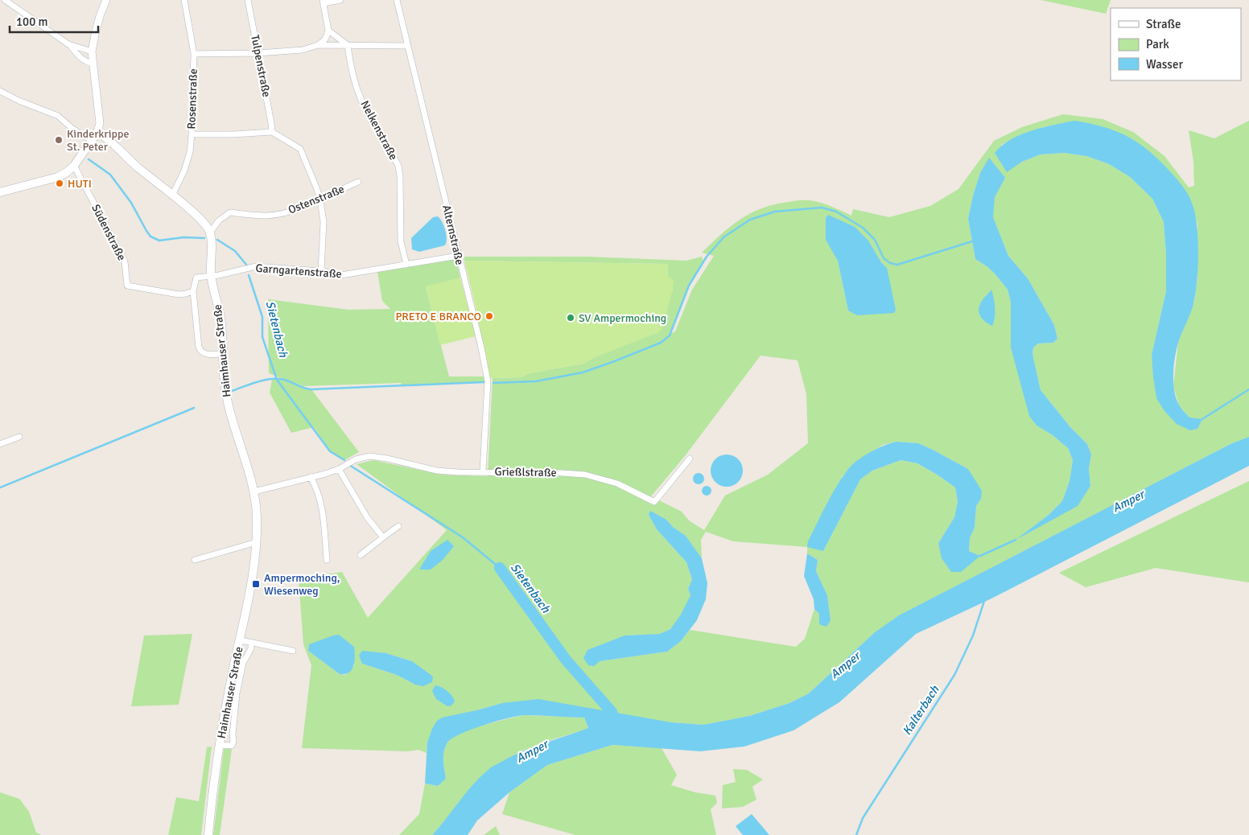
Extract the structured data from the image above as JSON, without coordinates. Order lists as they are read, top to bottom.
{
  "streets": {
    "main road": ["Haimhauser Straße"],
    "street": [
      "Tulpenstraße",
      "Rosenstraße",
      "Nelkenstraße",
      "Ostenstraße",
      "Südenstraße",
      "Alternstraße",
      "Garngartenstraße",
      "Grießlstraße"
    ]
  },
  "crossings": [
    ["Nelkenstraße", "Garngartenstraße"],
    ["Ostenstraße", "Haimhauser Straße"],
    ["Südenstraße", "Garngartenstraße"],
    ["Alternstraße", "Garngartenstraße"],
    ["Alternstraße", "Grießlstraße"],
    ["Garngartenstraße", "Haimhauser Straße"],
    ["Haimhauser Straße", "Grießlstraße"]
  ],
  "water": ["Sietenbach", "Amper", "Kalterbach"],
  "places": {
    "other": [
      "Kinderkrippe St. Peter",
      "HUTI",
      "PRETO E BRANCO",
      "SV Ampermoching"
    ],
    "transit": ["Ampermoching, Wiesenweg"]
  },
  "legend": ["Straße", "Park", "Wasser"],
  "scale_bar": "100 m"
}
